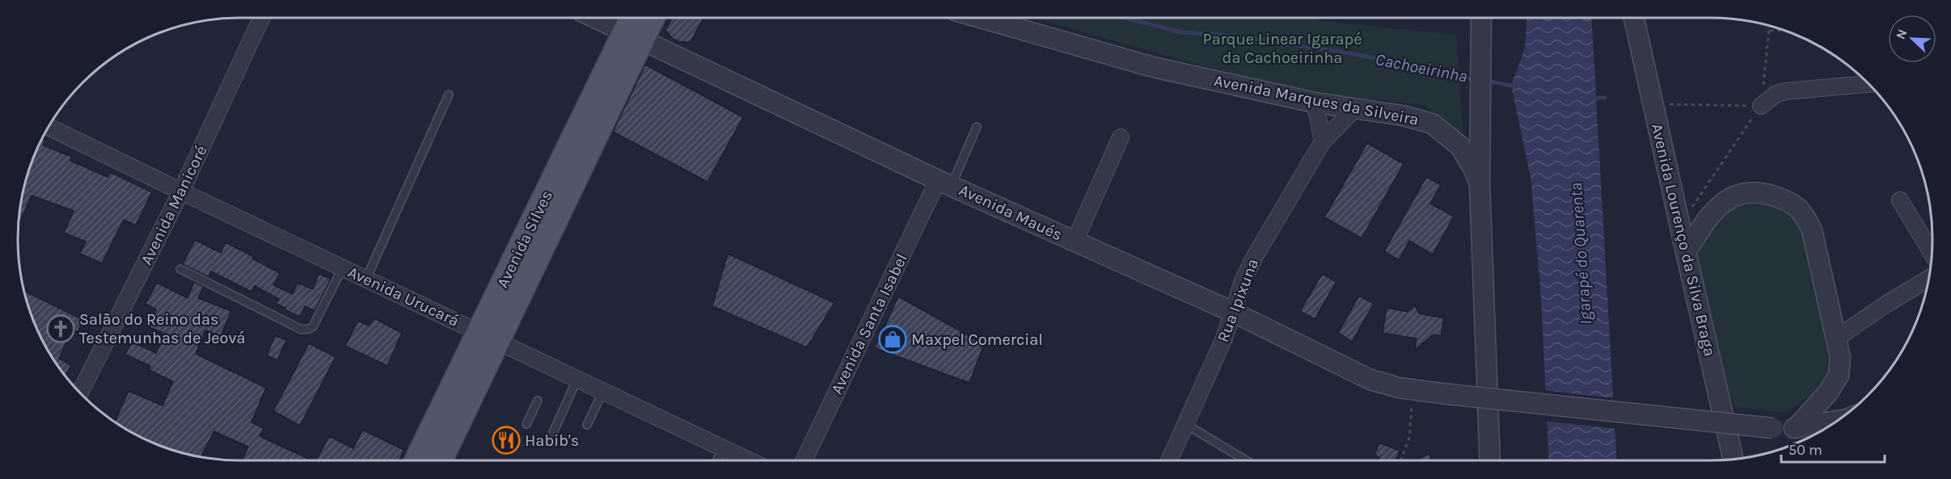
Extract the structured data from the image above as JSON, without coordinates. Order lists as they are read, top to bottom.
{
  "streets": {
    "main road": ["Avenida Silves"],
    "street": [
      "Avenida Marques da Silveira",
      "Avenida Manicoré",
      "Avenida Maués",
      "Avenida Lourenço da Silva Braga",
      "Avenida Urucará",
      "Rua Ipixuna",
      "Avenida Santa Isabel"
    ]
  },
  "crossings": [
    ["Avenida Marques da Silveira", "Rua Ipixuna"],
    ["Avenida Manicoré", "Avenida Urucará"],
    ["Avenida Maués", "Avenida Silves"],
    ["Avenida Maués", "Rua Ipixuna"],
    ["Avenida Maués", "Avenida Santa Isabel"],
    ["Avenida Silves", "Avenida Urucará"]
  ],
  "water": ["Cachoeirinha", "Igarapé do Quarenta"],
  "parks": ["Parque Linear Igarapé da Cachoeirinha"],
  "places": {
    "church": ["Salão do Reino das Testemunhas de Jeová"],
    "shop": ["Maxpel Comercial"],
    "restaurant": ["Habib's"]
  },
  "scale_bar": "50 m",
  "north": "top left"
}
